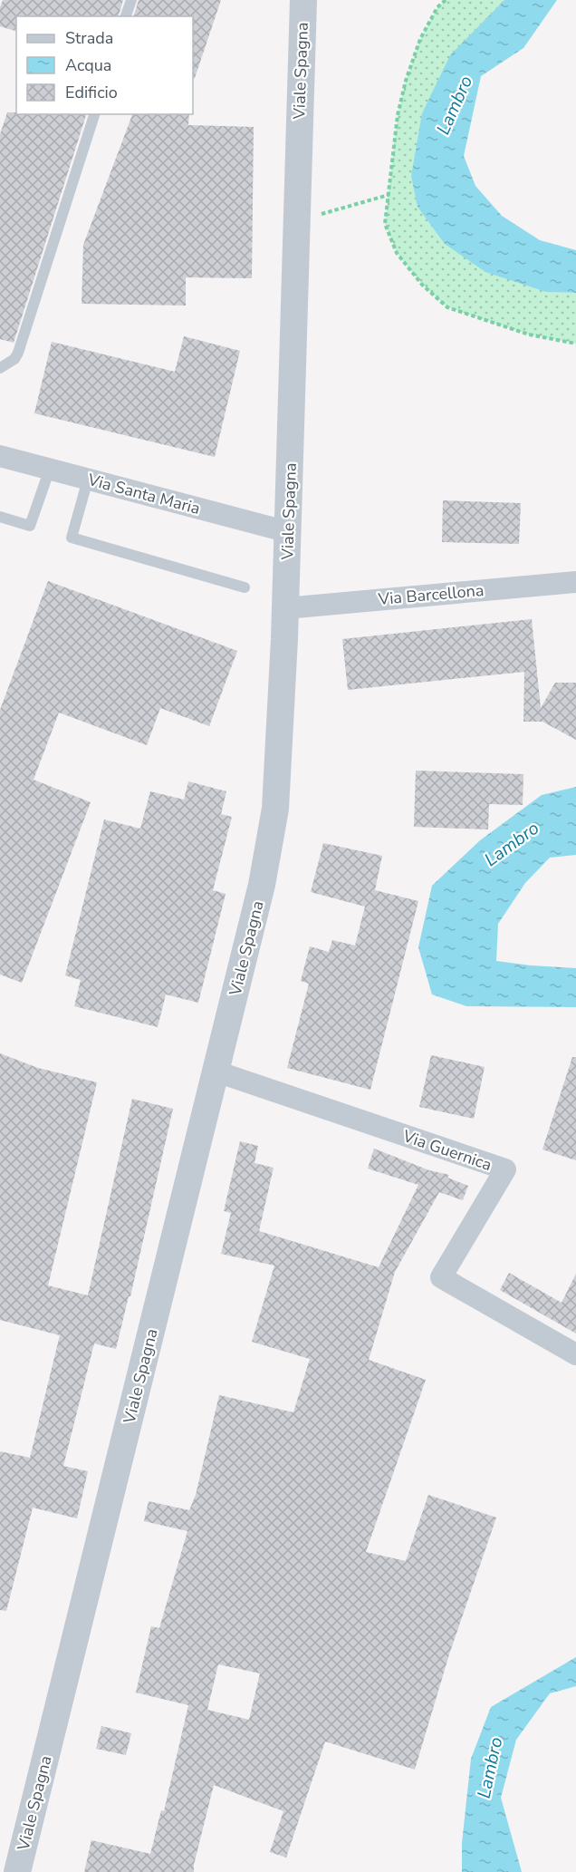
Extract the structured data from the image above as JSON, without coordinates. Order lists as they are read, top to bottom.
{
  "streets": {
    "street": [
      "Viale Spagna",
      "Via Santa Maria",
      "Via Barcellona",
      "Via Guernica"
    ]
  },
  "crossings": [
    ["Viale Spagna", "Via Santa Maria"],
    ["Viale Spagna", "Via Barcellona"],
    ["Viale Spagna", "Via Guernica"]
  ],
  "water": ["Lambro"],
  "legend": ["Strada", "Acqua", "Edificio"]
}
